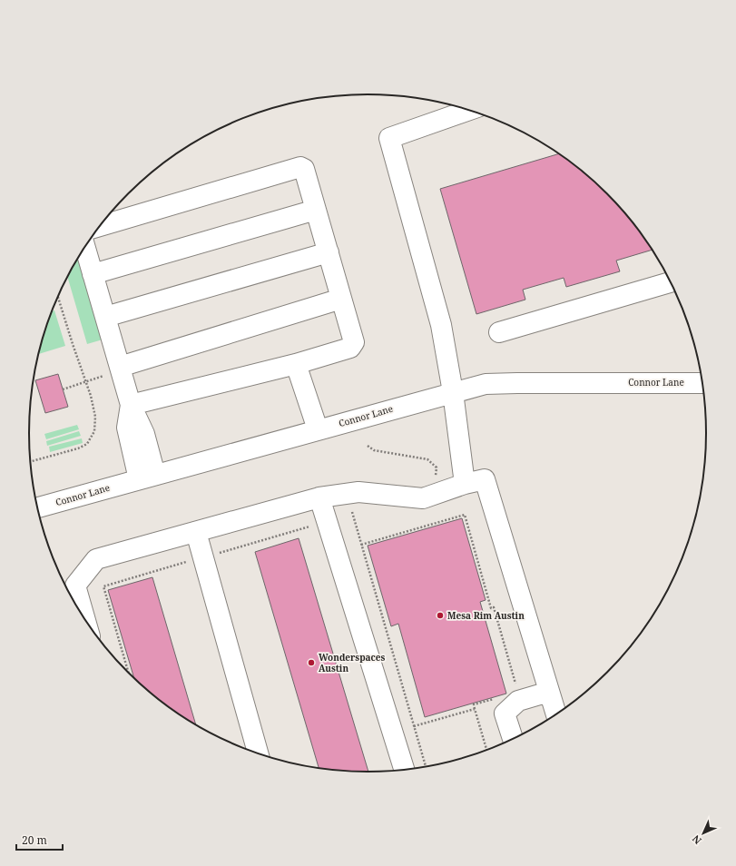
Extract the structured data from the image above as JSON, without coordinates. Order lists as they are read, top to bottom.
{
  "streets": {
    "street": ["Connor Lane"]
  },
  "places": ["Mesa Rim Austin", "Wonderspaces Austin"],
  "scale_bar": "20 m",
  "north": "bottom left"
}
